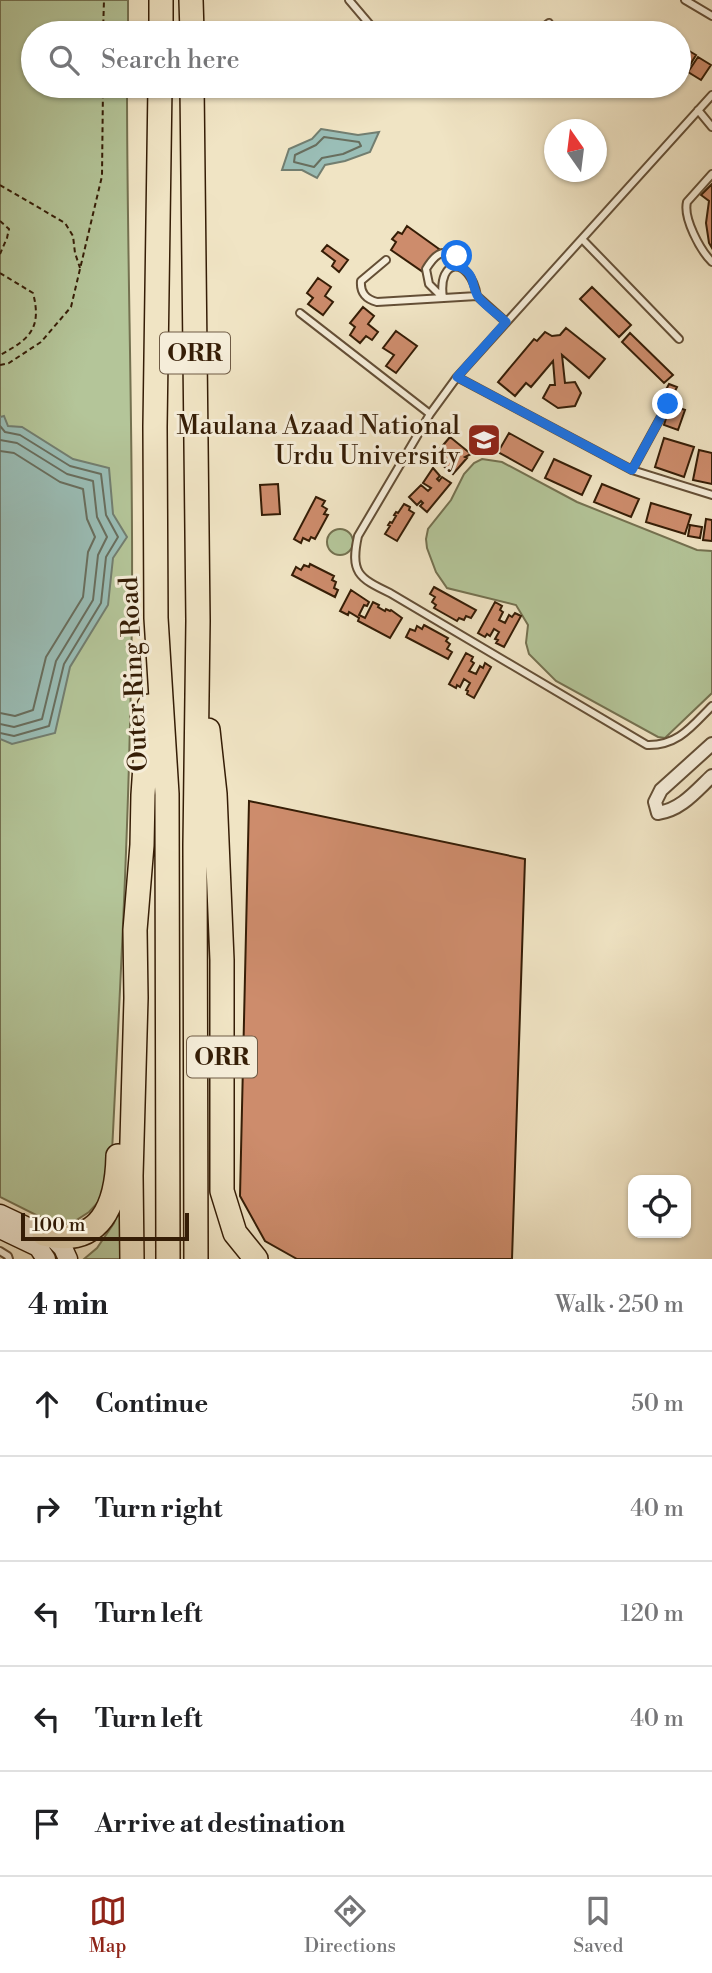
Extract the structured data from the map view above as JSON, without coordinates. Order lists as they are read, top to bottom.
{
  "streets": {
    "highway": ["ORR", "Outer Ring Road"]
  },
  "crossings": [
    ["ORR", "Outer Ring Road"]
  ],
  "places": {
    "school or university": ["Maulana Azaad National Urdu University"]
  },
  "scale_bar": "100 m",
  "north": "top",
  "page": {
    "search": "Search here",
    "scale": "100 m",
    "heading": ["4 min", "Walk · 250 m"],
    "list": [
      ["Continue", "50 m"],
      ["Turn right", "40 m"],
      ["Turn left", "120 m"],
      ["Turn left", "40 m"],
      "Arrive at destination"
    ],
    "nav": ["Map", "Directions", "Saved"]
  }
}
